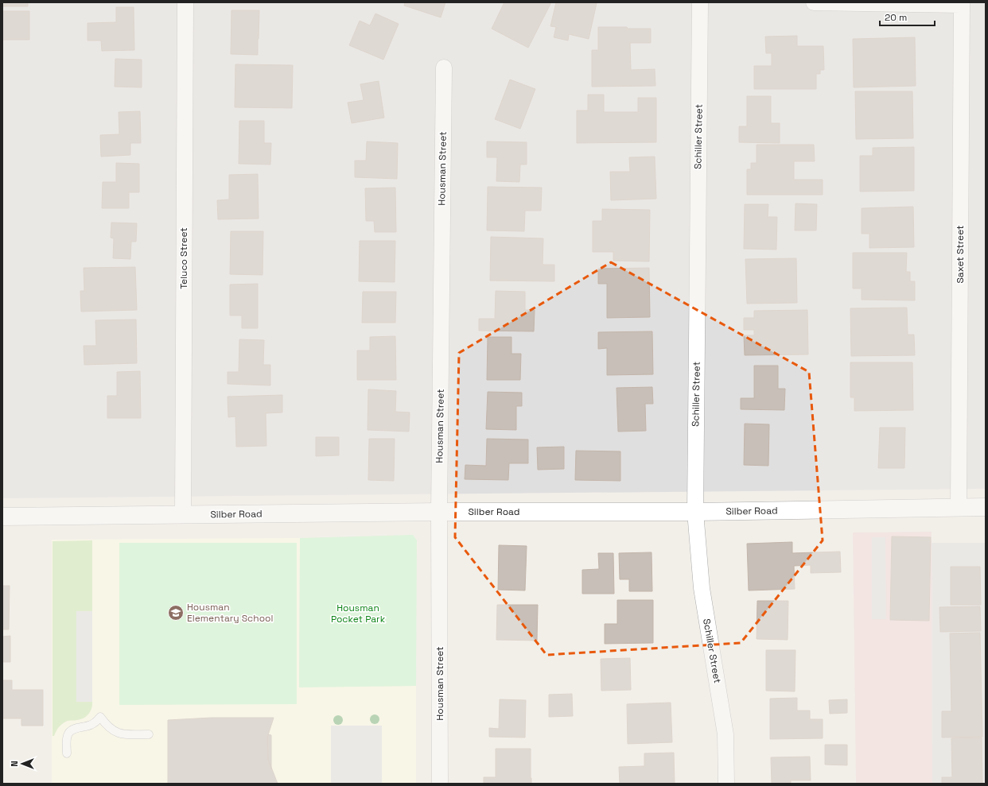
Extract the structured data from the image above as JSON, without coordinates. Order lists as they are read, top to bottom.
{
  "streets": {
    "street": [
      "Schiller Street",
      "Housman Street",
      "Saxet Street",
      "Teluco Street",
      "Silber Road"
    ]
  },
  "crossings": [
    ["Schiller Street", "Silber Road"],
    ["Housman Street", "Silber Road"],
    ["Saxet Street", "Silber Road"],
    ["Teluco Street", "Silber Road"]
  ],
  "parks": ["Housman Pocket Park"],
  "places": {
    "school or university": ["Housman Elementary School"]
  },
  "scale_bar": "20 m",
  "north": "left"
}
